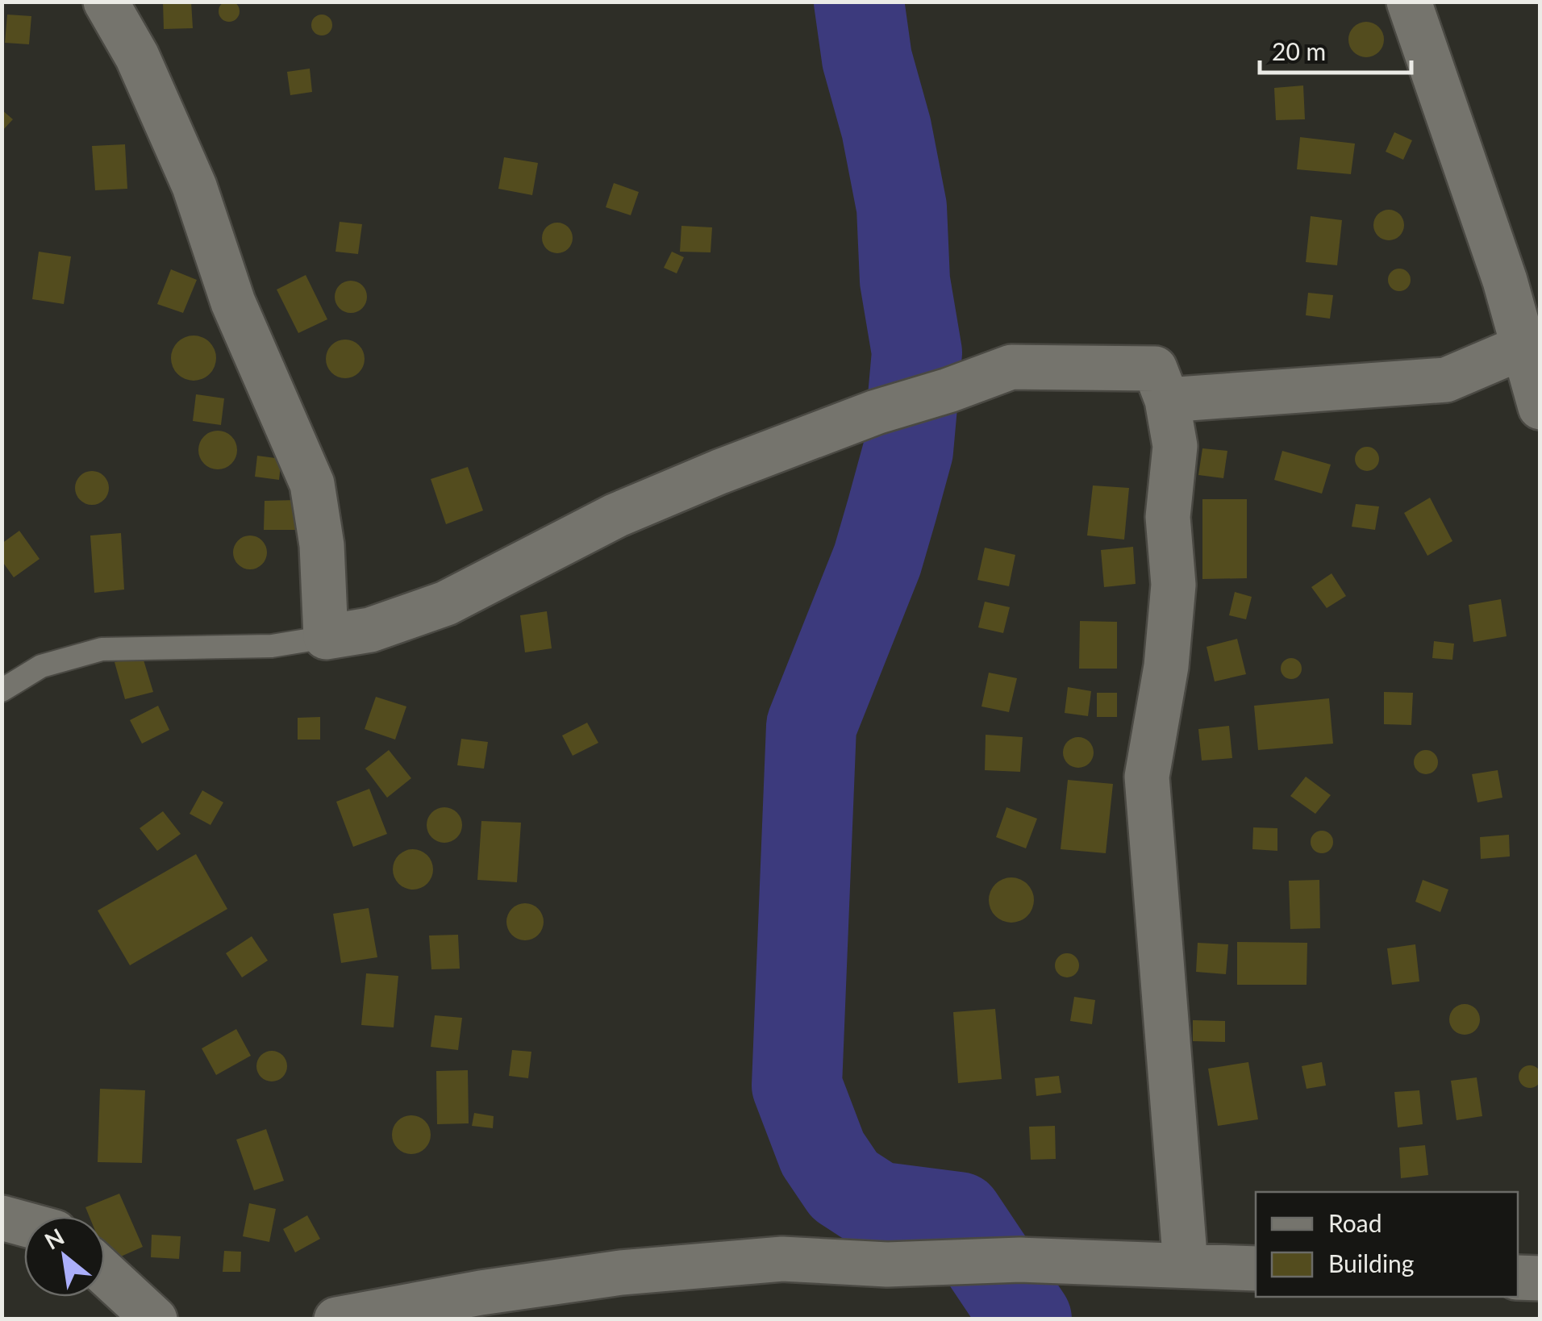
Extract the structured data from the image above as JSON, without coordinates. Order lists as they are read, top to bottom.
{
  "legend": ["Road", "Building"],
  "scale_bar": "20 m",
  "north": "top left"
}
